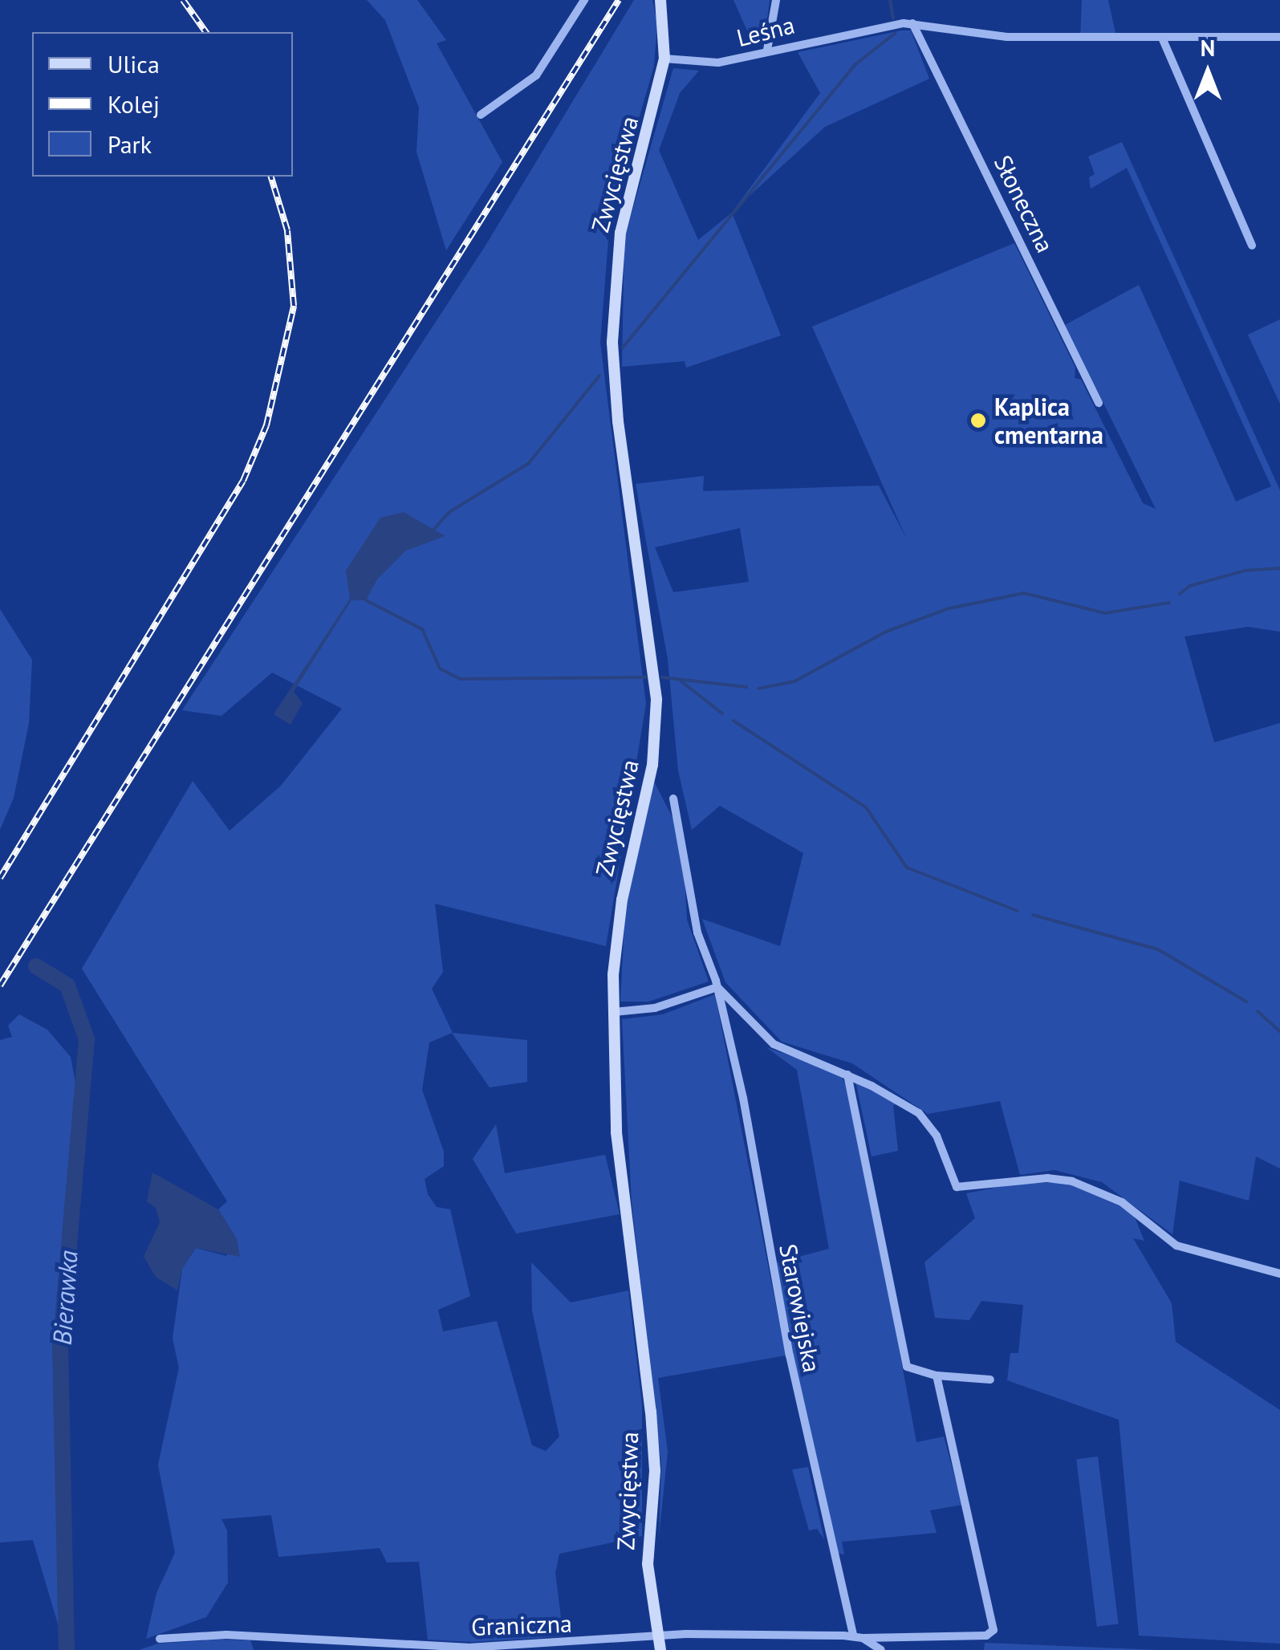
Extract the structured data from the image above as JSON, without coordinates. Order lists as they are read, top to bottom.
{
  "streets": {
    "main road": ["Zwycięstwa"],
    "street": [
      "Leśna",
      "Słoneczna",
      "Starowiejska",
      "Graniczna"
    ]
  },
  "crossings": [
    ["Leśna", "Zwycięstwa"],
    ["Leśna", "Słoneczna"],
    ["Zwycięstwa", "Graniczna"],
    ["Starowiejska", "Graniczna"]
  ],
  "water": ["Bierawka"],
  "places": ["Kaplica cmentarna"],
  "legend": ["Ulica", "Kolej", "Park"],
  "north": "top"
}
